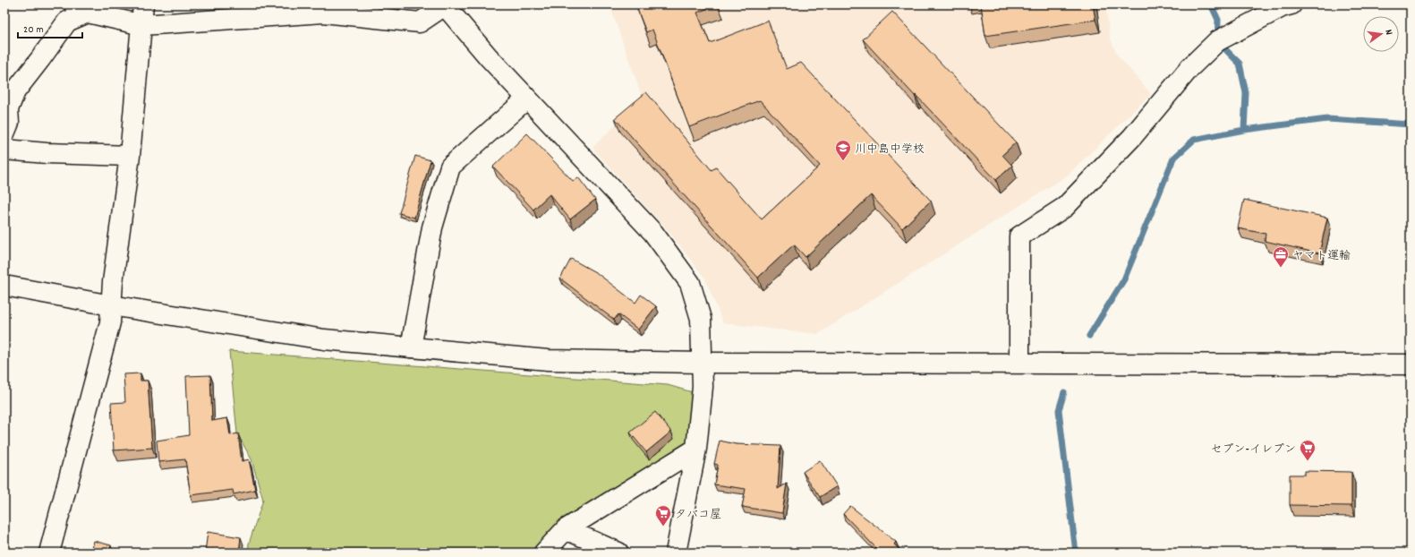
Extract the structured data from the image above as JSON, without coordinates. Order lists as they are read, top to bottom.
{
  "places": {
    "school or university": ["川中島中学校"],
    "office": ["ヤマト運輸"],
    "supermarket": ["セブン-イレブン", "タバコ屋"]
  },
  "scale_bar": "20 m",
  "north": "right"
}
